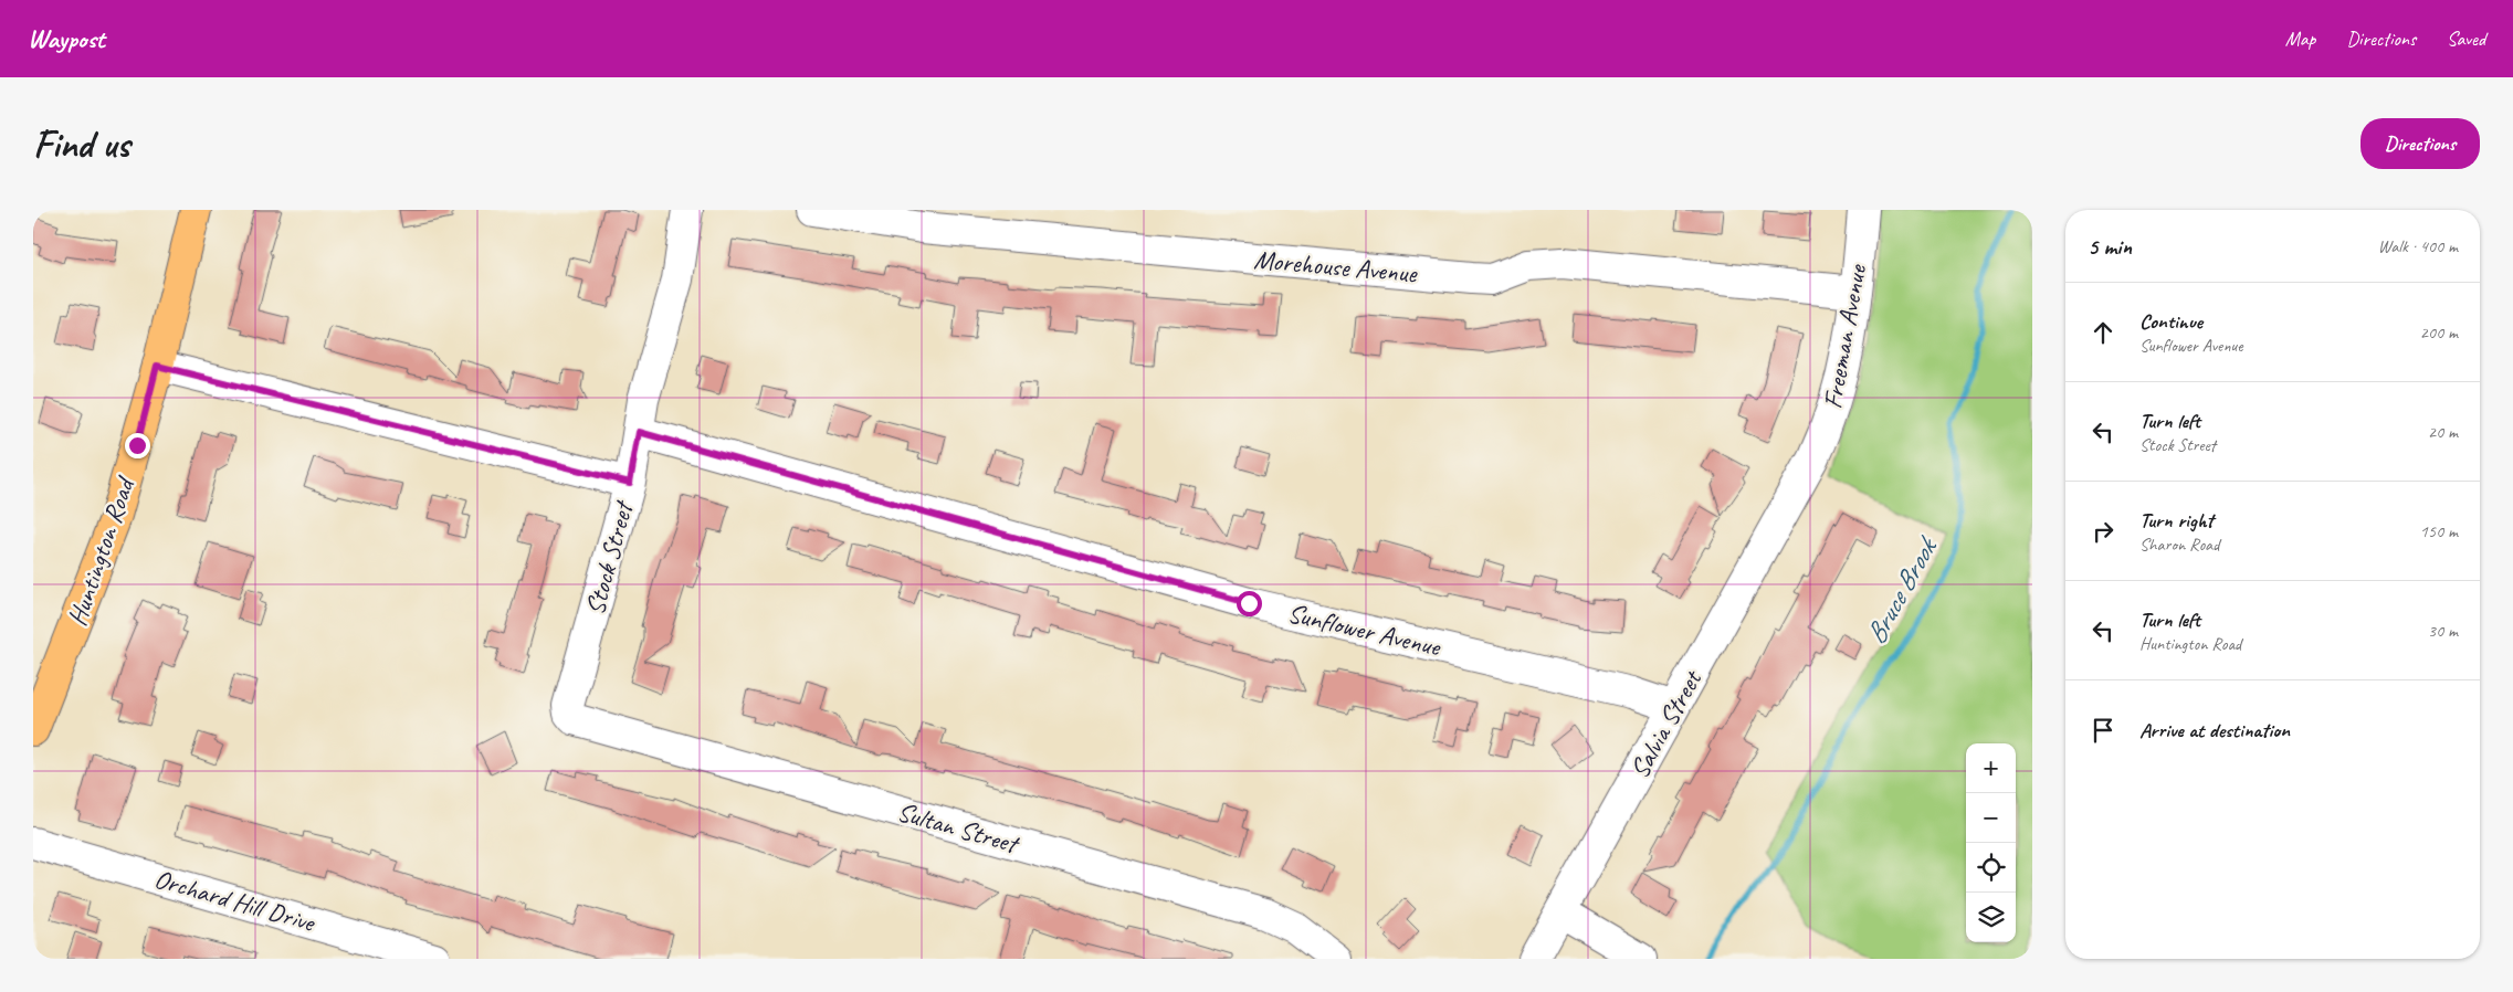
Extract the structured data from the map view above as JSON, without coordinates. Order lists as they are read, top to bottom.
{
  "streets": {
    "main road": ["Huntington Road"],
    "street": [
      "Morehouse Avenue",
      "Freeman Avenue",
      "Stock Street",
      "Sunflower Avenue",
      "Salvia Street",
      "Sultan Street",
      "Orchard Hill Drive"
    ]
  },
  "crossings": [
    ["Morehouse Avenue", "Freeman Avenue"],
    ["Freeman Avenue", "Salvia Street"],
    ["Stock Street", "Sunflower Avenue"],
    ["Stock Street", "Sultan Street"],
    ["Sunflower Avenue", "Salvia Street"]
  ],
  "water": ["Bruce Brook"],
  "page": {
    "header": "Waypost",
    "nav": ["Map", "Directions", "Saved"],
    "buttons": "Directions",
    "title": "Find us",
    "heading": ["5 min", "Walk · 400 m"],
    "list": [
      ["Continue", "Sunflower Avenue", "200 m"],
      ["Turn left", "Stock Street", "20 m"],
      ["Turn right", "Sharon Road", "150 m"],
      ["Turn left", "Huntington Road", "30 m"],
      "Arrive at destination"
    ],
    "map_buttons": ["+", "−"]
  }
}
